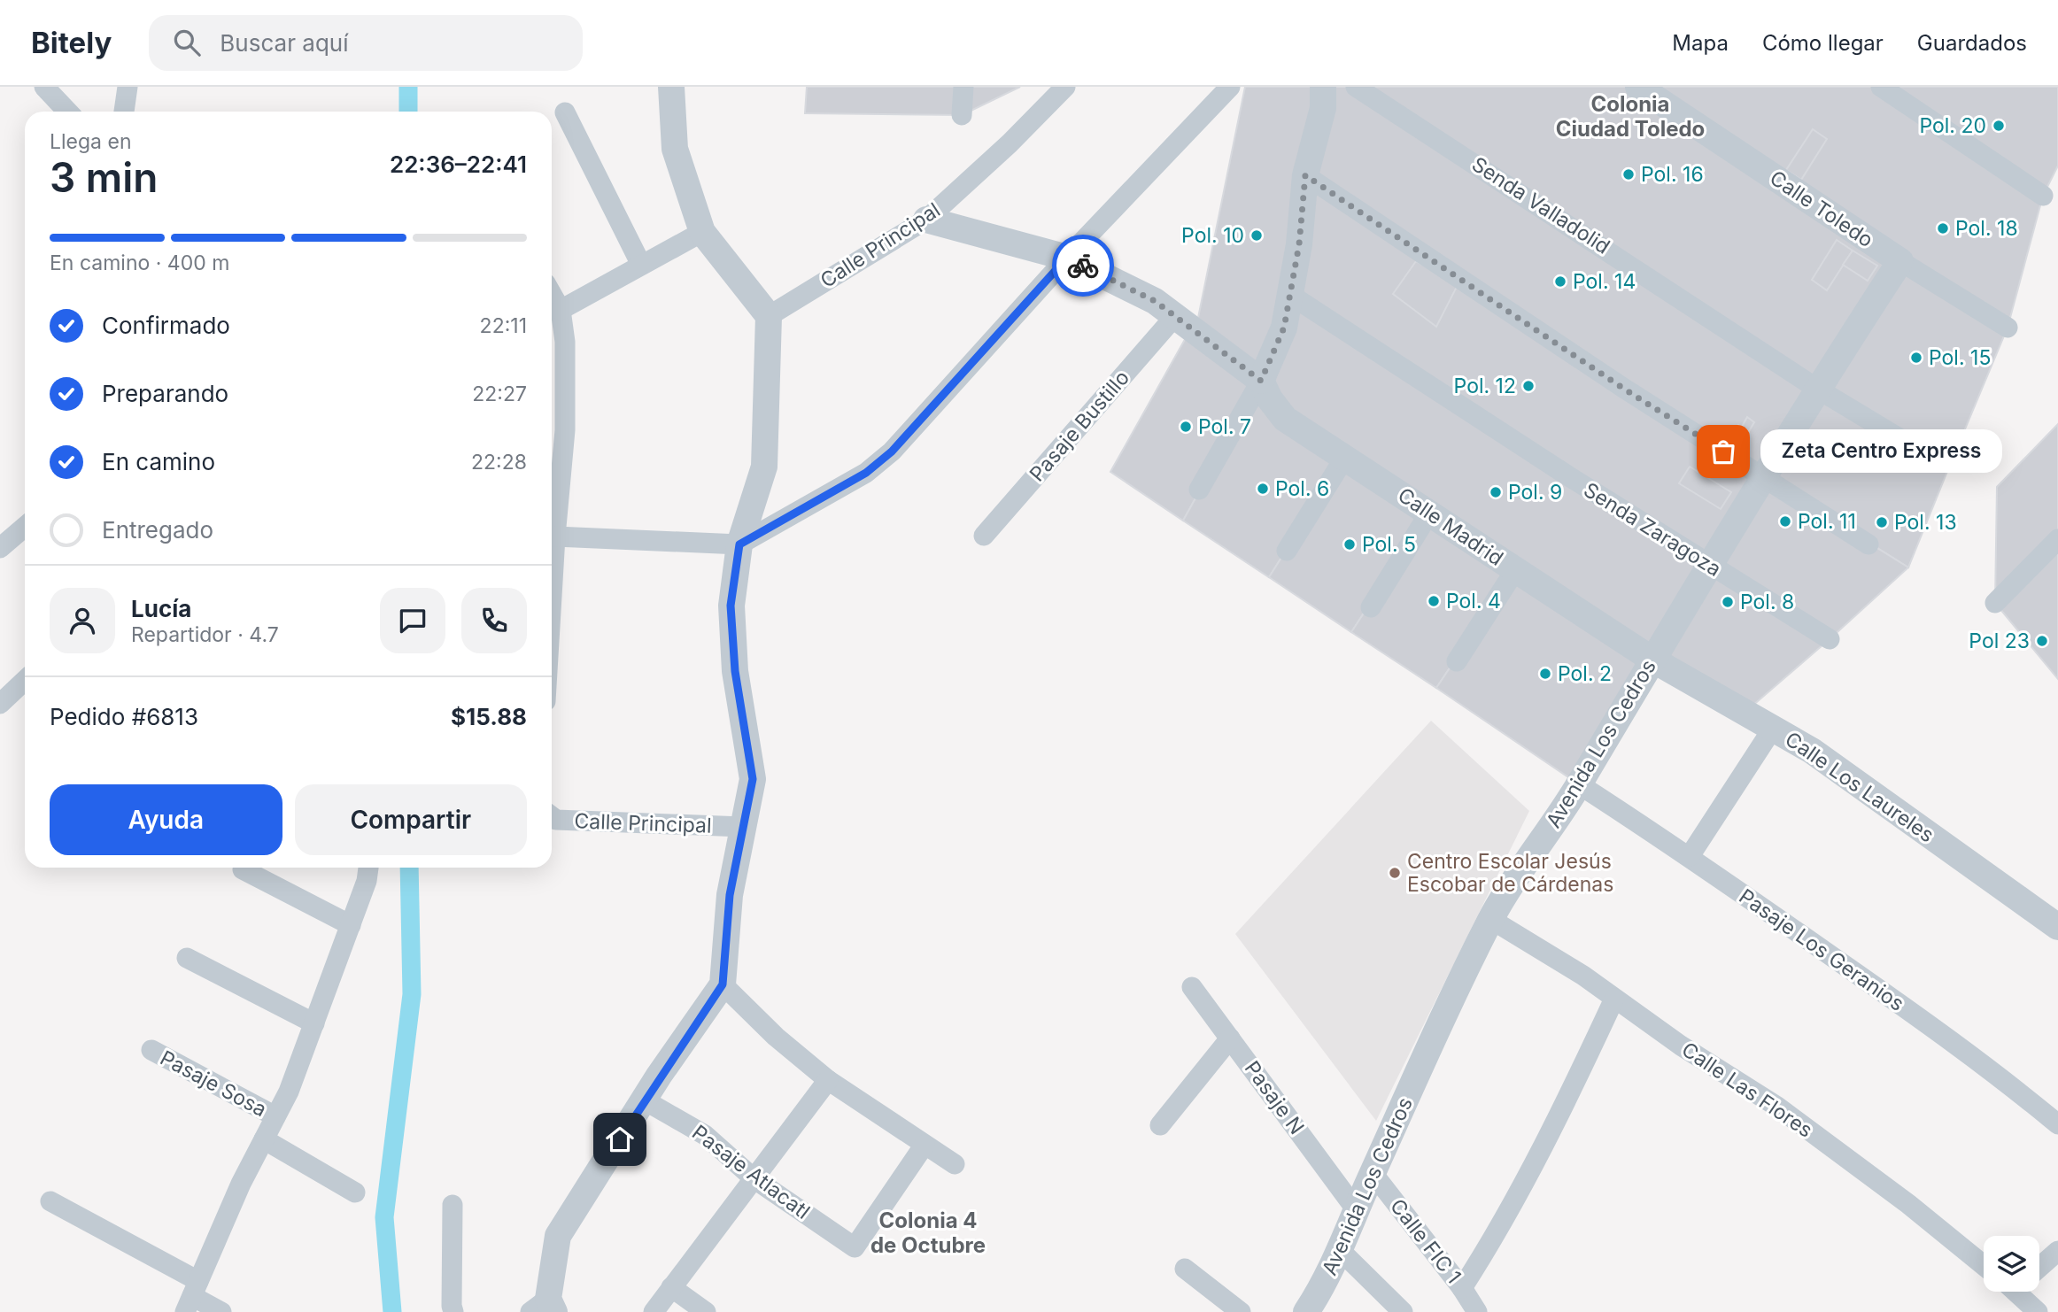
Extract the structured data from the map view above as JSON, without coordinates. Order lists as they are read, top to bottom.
{
  "streets": {
    "street": [
      "Senda Valladolid",
      "Calle Toledo",
      "Calle Principal",
      "Pasaje Bustillo",
      "Calle Madrid",
      "Senda Zaragoza",
      "Avenida Los Cedros",
      "Calle Los Laureles",
      "Pasaje Los Geranios",
      "Pasaje Sosa",
      "Calle Las Flores",
      "Pasaje N",
      "Pasaje Atlacatl",
      "Calle FIC 1"
    ]
  },
  "crossings": [
    ["Senda Valladolid", "Avenida Los Cedros"],
    ["Calle Toledo", "Avenida Los Cedros"],
    ["Calle Madrid", "Avenida Los Cedros"],
    ["Calle Madrid", "Calle Los Laureles"],
    ["Senda Zaragoza", "Avenida Los Cedros"],
    ["Avenida Los Cedros", "Calle Los Laureles"],
    ["Avenida Los Cedros", "Pasaje Los Geranios"],
    ["Avenida Los Cedros", "Calle Las Flores"],
    ["Avenida Los Cedros", "Pasaje N"],
    ["Avenida Los Cedros", "Calle FIC 1"]
  ],
  "districts": ["Colonia Ciudad Toledo", "Colonia 4 de Octubre"],
  "places": [
    "Pol. 20",
    "Pol. 16",
    "Pol. 18",
    "Pol. 10",
    "Pol. 14",
    "Pol. 15",
    "Pol. 12",
    "Pol. 7",
    "Zeta Centro Express",
    "Pol. 6",
    "Pol. 9",
    "Pol. 11",
    "Pol. 13",
    "Pol. 5",
    "Pol. 4",
    "Pol. 8",
    "Pol 23",
    "Pol. 2",
    "Centro Escolar Jesús Escobar de Cárdenas"
  ],
  "page": {
    "header": "Bitely",
    "search": "Buscar aquí",
    "nav": ["Mapa", "Cómo llegar", "Guardados"],
    "heading": ["3 min", "Llega en", "22:36–22:41"],
    "panel": [
      "Lucía",
      "Repartidor · 4.7",
      "Pedido #6813",
      "$15.88"
    ],
    "bar": "En camino · 400 m",
    "list": [
      ["Confirmado", "22:11"],
      ["Preparando", "22:27"],
      ["En camino", "22:28"],
      "Entregado"
    ],
    "bubble": "Zeta Centro Express",
    "buttons": ["Ayuda", "Compartir"]
  }
}
